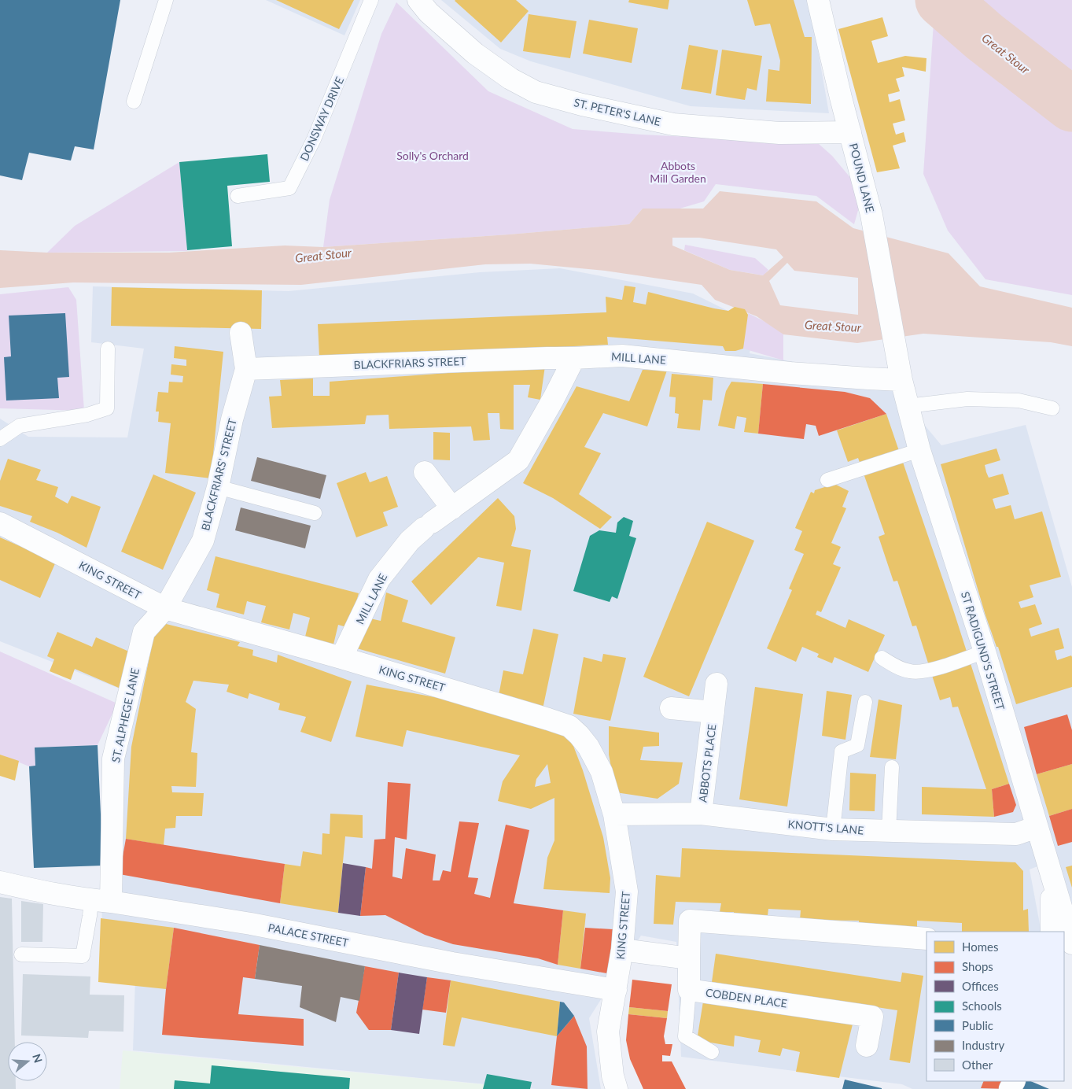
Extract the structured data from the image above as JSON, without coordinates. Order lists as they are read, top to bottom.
{
  "streets": {
    "street": [
      "ST. PETER'S LANE",
      "POUND LANE",
      "MILL LANE",
      "BLACKFRIARS STREET",
      "BLACKFRIARS' STREET",
      "KING STREET",
      "ST RADIGUND'S STREET",
      "ST. ALPHEGE LANE",
      "ABBOTS PLACE",
      "KNOTT'S LANE",
      "PALACE STREET",
      "COBDEN PLACE"
    ],
    "lane": ["DONSWAY DRIVE"]
  },
  "crossings": [
    ["ST. PETER'S LANE", "POUND LANE"],
    ["POUND LANE", "ST RADIGUND'S STREET"],
    ["MILL LANE", "BLACKFRIARS STREET"],
    ["MILL LANE", "KING STREET"],
    ["MILL LANE", "ST RADIGUND'S STREET"],
    ["BLACKFRIARS STREET", "BLACKFRIARS' STREET"],
    ["BLACKFRIARS' STREET", "KING STREET"],
    ["BLACKFRIARS' STREET", "ST. ALPHEGE LANE"],
    ["KING STREET", "ST. ALPHEGE LANE"],
    ["KING STREET", "KNOTT'S LANE"],
    ["KING STREET", "PALACE STREET"],
    ["ST RADIGUND'S STREET", "KNOTT'S LANE"],
    ["ST. ALPHEGE LANE", "PALACE STREET"],
    ["ABBOTS PLACE", "KNOTT'S LANE"]
  ],
  "water": ["Great Stour"],
  "parks": ["Solly's Orchard", "Abbots Mill Garden"],
  "legend": [
    "Homes",
    "Shops",
    "Offices",
    "Schools",
    "Public",
    "Industry",
    "Other"
  ],
  "north": "right"
}
